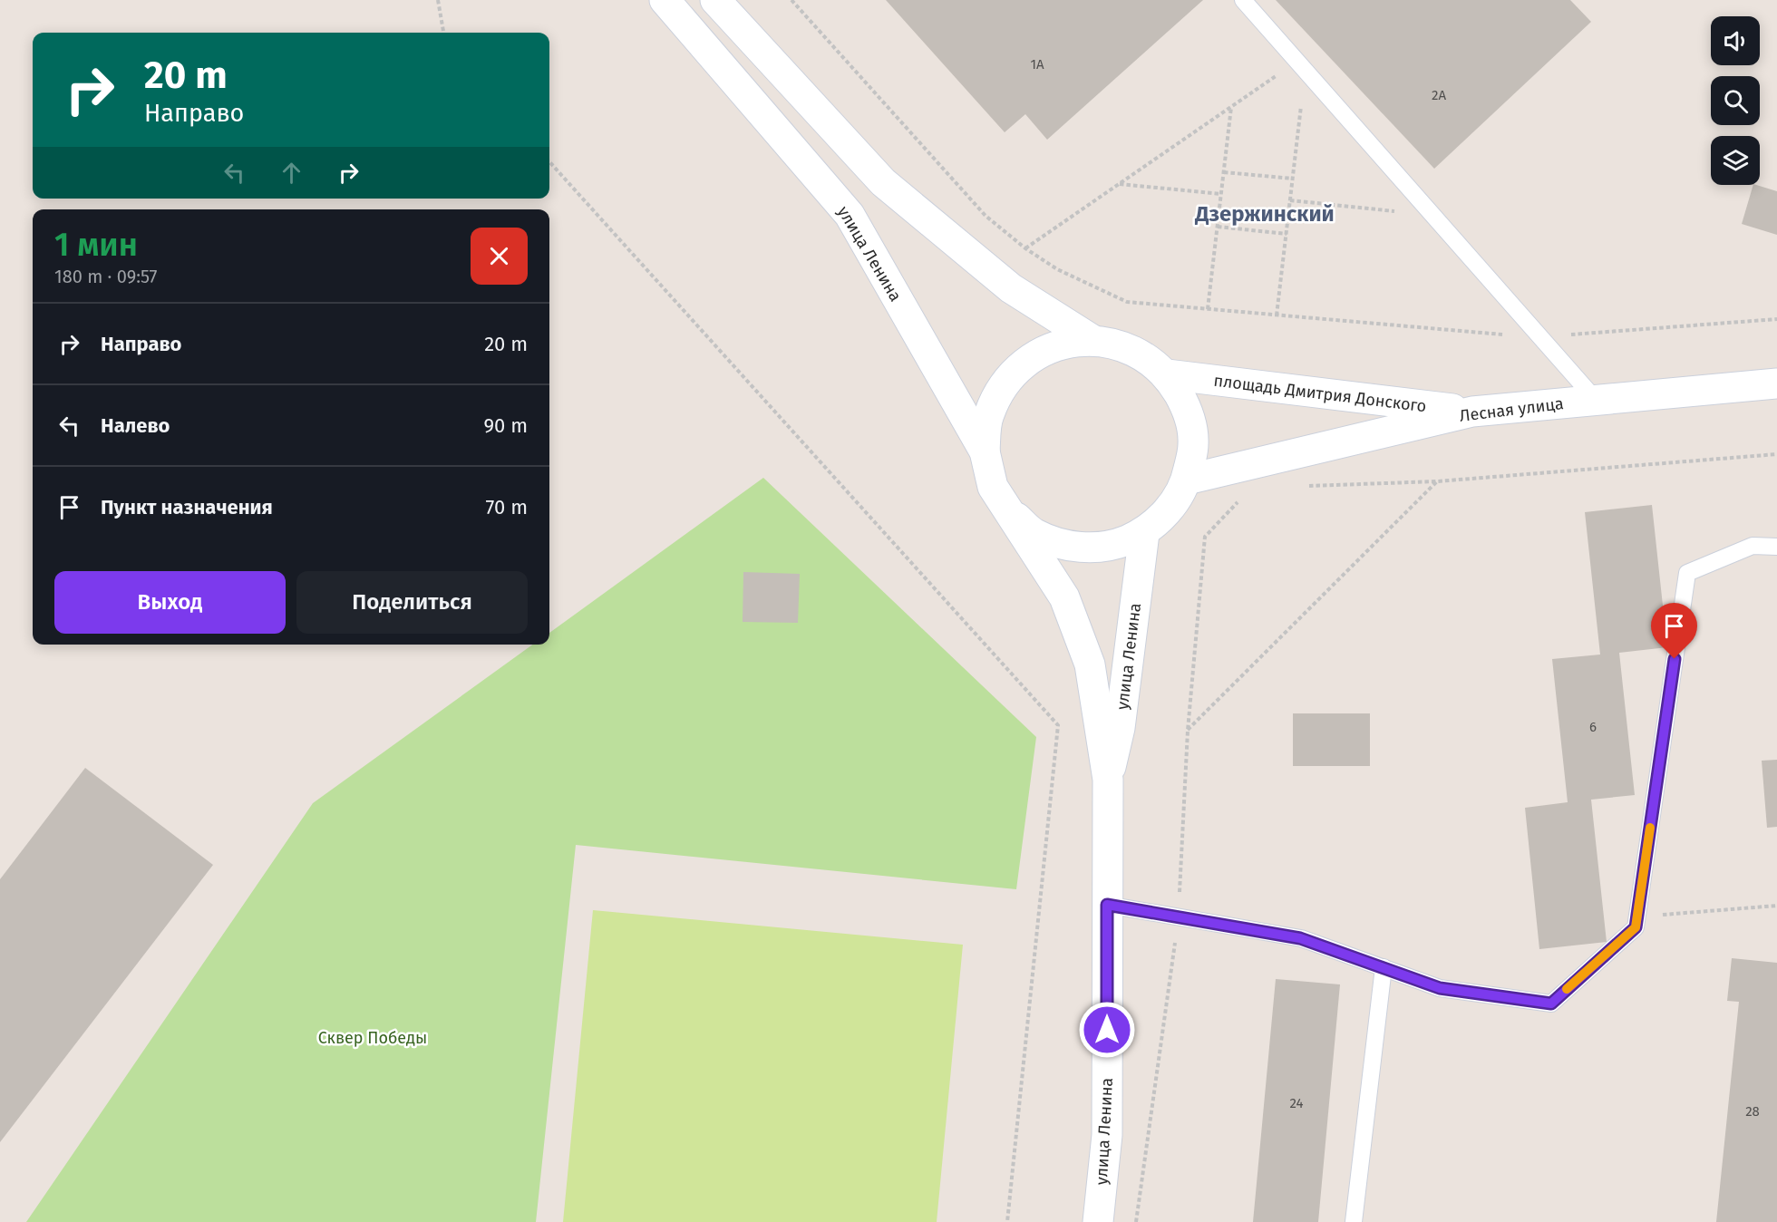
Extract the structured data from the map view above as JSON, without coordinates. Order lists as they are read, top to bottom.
{
  "streets": {
    "street": ["улица Ленина", "площадь Дмитрия Донского", "Лесная улица"]
  },
  "crossings": [
    ["улица Ленина", "площадь Дмитрия Донского"],
    ["улица Ленина", "Лесная улица"],
    ["площадь Дмитрия Донского", "Лесная улица"]
  ],
  "districts": ["Дзержинский"],
  "parks": ["Сквер Победы"],
  "house_numbers": [
    "1А",
    "2А",
    "6",
    "24",
    "28"
  ],
  "page": {
    "turn": ["20 m", "Направо"],
    "heading": ["1 мин", "180 m · 09:57"],
    "list": [
      {
        "name": "Направо",
        "value": "20 m"
      },
      {
        "name": "Налево",
        "value": "90 m"
      },
      {
        "name": "Пункт назначения",
        "value": "70 m"
      }
    ],
    "buttons": ["Выход", "Поделиться"]
  }
}
